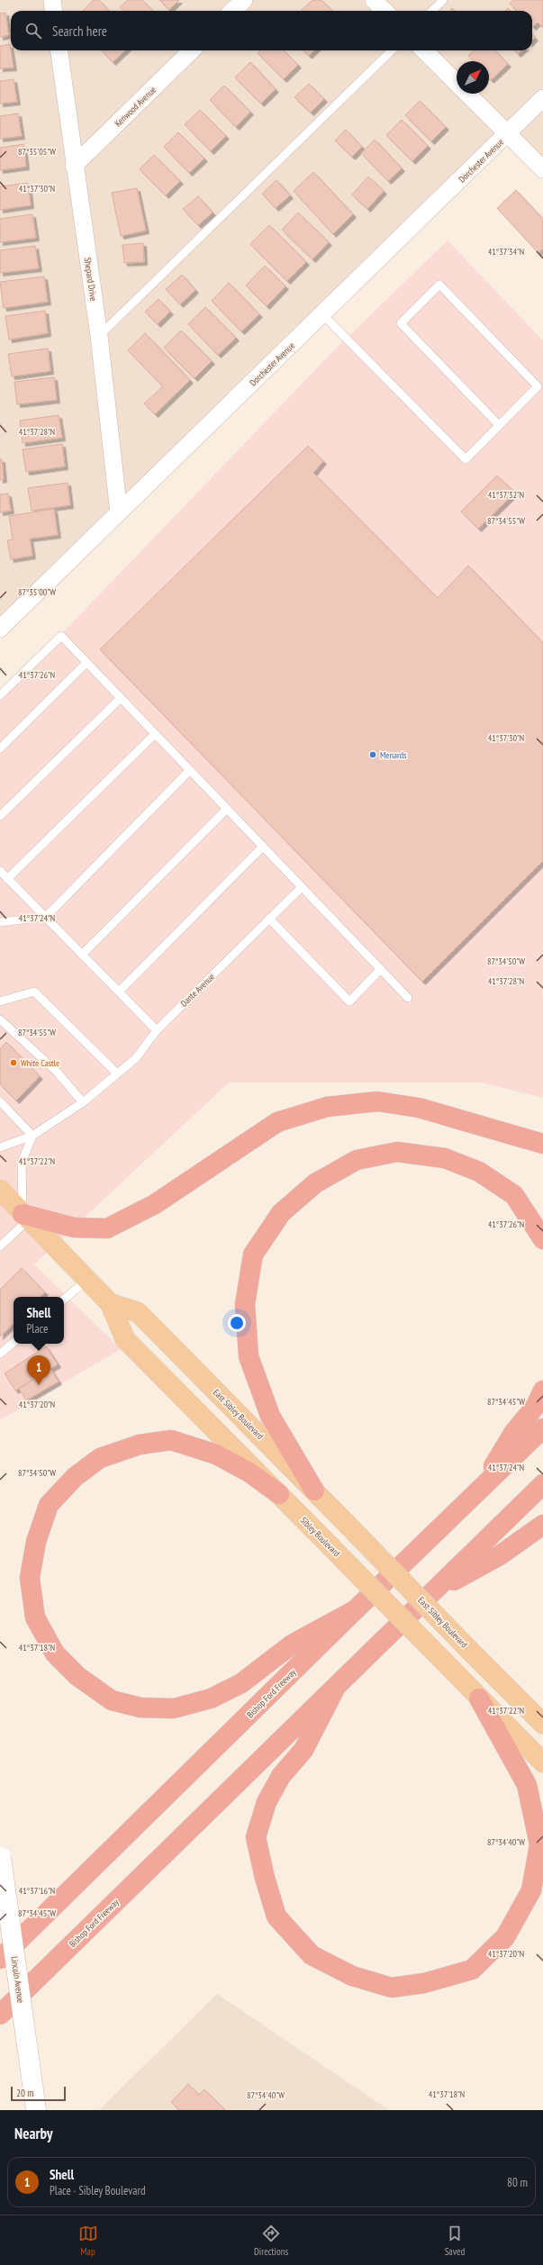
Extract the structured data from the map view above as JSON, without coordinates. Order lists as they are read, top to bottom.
{
  "streets": {
    "highway": ["Bishop Ford Freeway"],
    "main road": ["East Sibley Boulevard", "Sibley Boulevard"],
    "street": [
      "Kenwood Avenue",
      "Dorchester Avenue",
      "Shepard Drive",
      "Lincoln Avenue"
    ],
    "lane": ["Dante Avenue"]
  },
  "crossings": [
    ["Kenwood Avenue", "Shepard Drive"],
    ["Dorchester Avenue", "Shepard Drive"],
    ["East Sibley Boulevard", "Sibley Boulevard"]
  ],
  "places": ["Menards", "White Castle"],
  "scale_bar": "20 m",
  "north": "top right",
  "page": {
    "search": "Search here",
    "popup": ["Shell", "Place"],
    "pins": "1",
    "scale": "20 m",
    "heading": "Nearby",
    "list": [
      {
        "mark": "1",
        "name": "Shell",
        "note": "Place · Sibley Boulevard",
        "value": "80 m"
      }
    ],
    "nav": ["Map", "Directions", "Saved"]
  },
  "coordinates": [
    "87°35'05\"W",
    "41°37'30\"N",
    "41°37'34\"N",
    "41°37'28\"N",
    "41°37'32\"N",
    "87°34'55\"W",
    "87°35'00\"W",
    "41°37'26\"N",
    "41°37'24\"N",
    "87°34'50\"W",
    "41°37'22\"N",
    "87°34'45\"W",
    "41°37'20\"N",
    "41°37'18\"N",
    "87°34'40\"W",
    "41°37'16\"N"
  ]
}
